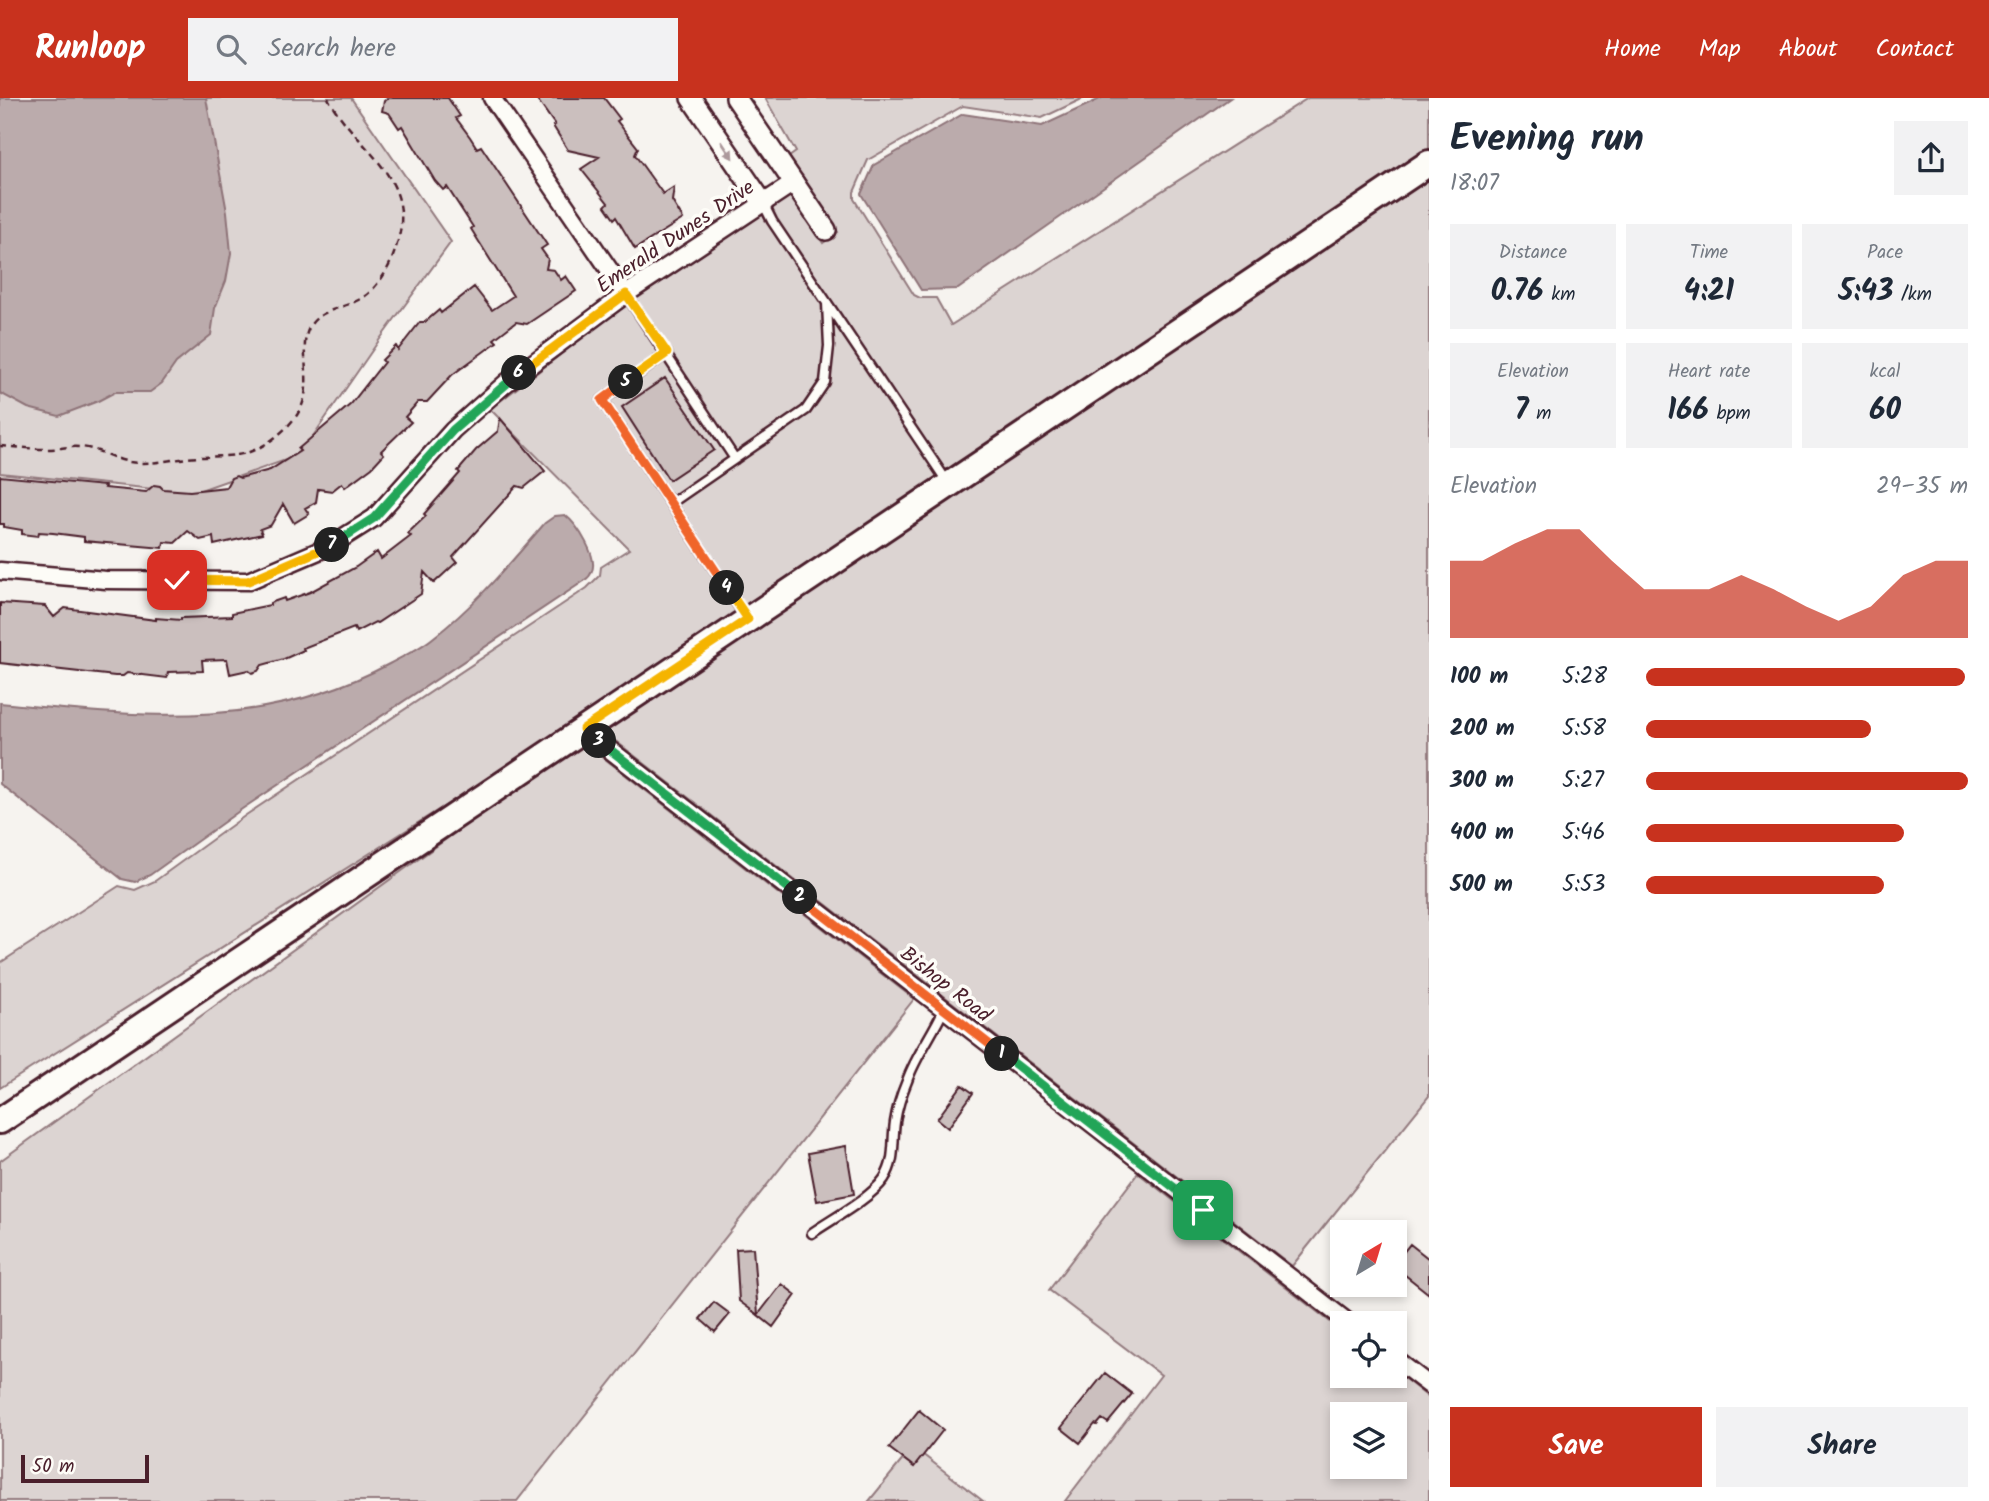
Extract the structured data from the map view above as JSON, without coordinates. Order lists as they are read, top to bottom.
{
  "streets": {
    "street": ["Emerald Dunes Drive", "Bishop Road"]
  },
  "scale_bar": "50 m",
  "north": "top right",
  "page": {
    "header": "Runloop",
    "search": "Search here",
    "nav": [
      "Home",
      "Map",
      "About",
      "Contact"
    ],
    "heading": ["Evening run", "18:07"],
    "stats": [
      ["Distance", "0.76 km"],
      ["Time", "4:21"],
      ["Pace", "5:43 /km"],
      ["Elevation", "7 m"],
      ["Heart rate", "166 bpm"],
      ["kcal", "60"]
    ],
    "pins": [
      "6",
      "5",
      "7",
      "4",
      "3",
      "2",
      "1"
    ],
    "chart": ["Elevation", "29–35 m"],
    "list": [
      {
        "name": "100 m",
        "note": "5:28"
      },
      {
        "name": "200 m",
        "note": "5:58"
      },
      {
        "name": "300 m",
        "note": "5:27"
      },
      {
        "name": "400 m",
        "note": "5:46"
      },
      {
        "name": "500 m",
        "note": "5:53"
      }
    ],
    "buttons": ["Save", "Share"],
    "scale": "50 m"
  }
}
